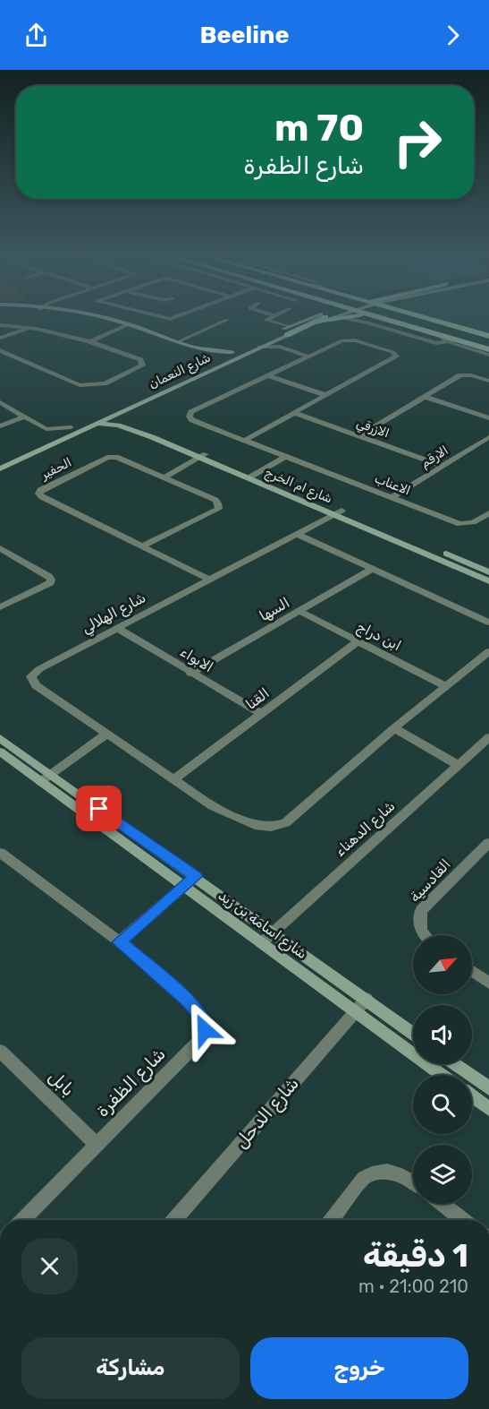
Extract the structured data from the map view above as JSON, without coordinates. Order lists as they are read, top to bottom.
{
  "streets": {
    "street": [
      "شارع النعمان",
      "الازرقي",
      "الارقم",
      "الحفير",
      "الاعناب",
      "شارع ام الخرج",
      "السها",
      "شارع الهلالي",
      "ابن دراج",
      "الابواء",
      "القنا",
      "شارع الدهناء",
      "القادسية",
      "شارع اسامة بن زيد",
      "شارع الظفرة",
      "بابل",
      "شارع الدحل"
    ]
  },
  "crossings": [
    ["شارع النعمان", "شارع ام الخرج"],
    ["الازرقي", "الارقم"],
    ["الازرقي", "الاعناب"],
    ["الارقم", "الاعناب"],
    ["الحفير", "شارع الهلالي"],
    ["شارع ام الخرج", "شارع الهلالي"],
    ["السها", "ابن دراج"],
    ["السها", "الابواء"],
    ["شارع الهلالي", "ابن دراج"],
    ["شارع الهلالي", "الابواء"],
    ["شارع الهلالي", "القنا"],
    ["ابن دراج", "القنا"],
    ["الابواء", "القنا"],
    ["شارع الدهناء", "شارع اسامة بن زيد"],
    ["شارع اسامة بن زيد", "شارع الدحل"],
    ["شارع الظفرة", "بابل"]
  ],
  "north": "top right",
  "page": {
    "header": "Beeline",
    "turn": ["70 m", "شارع الظفرة"],
    "heading": ["1 دقيقة", "210 m · 21:00"],
    "buttons": ["خروج", "مشاركة"]
  }
}
